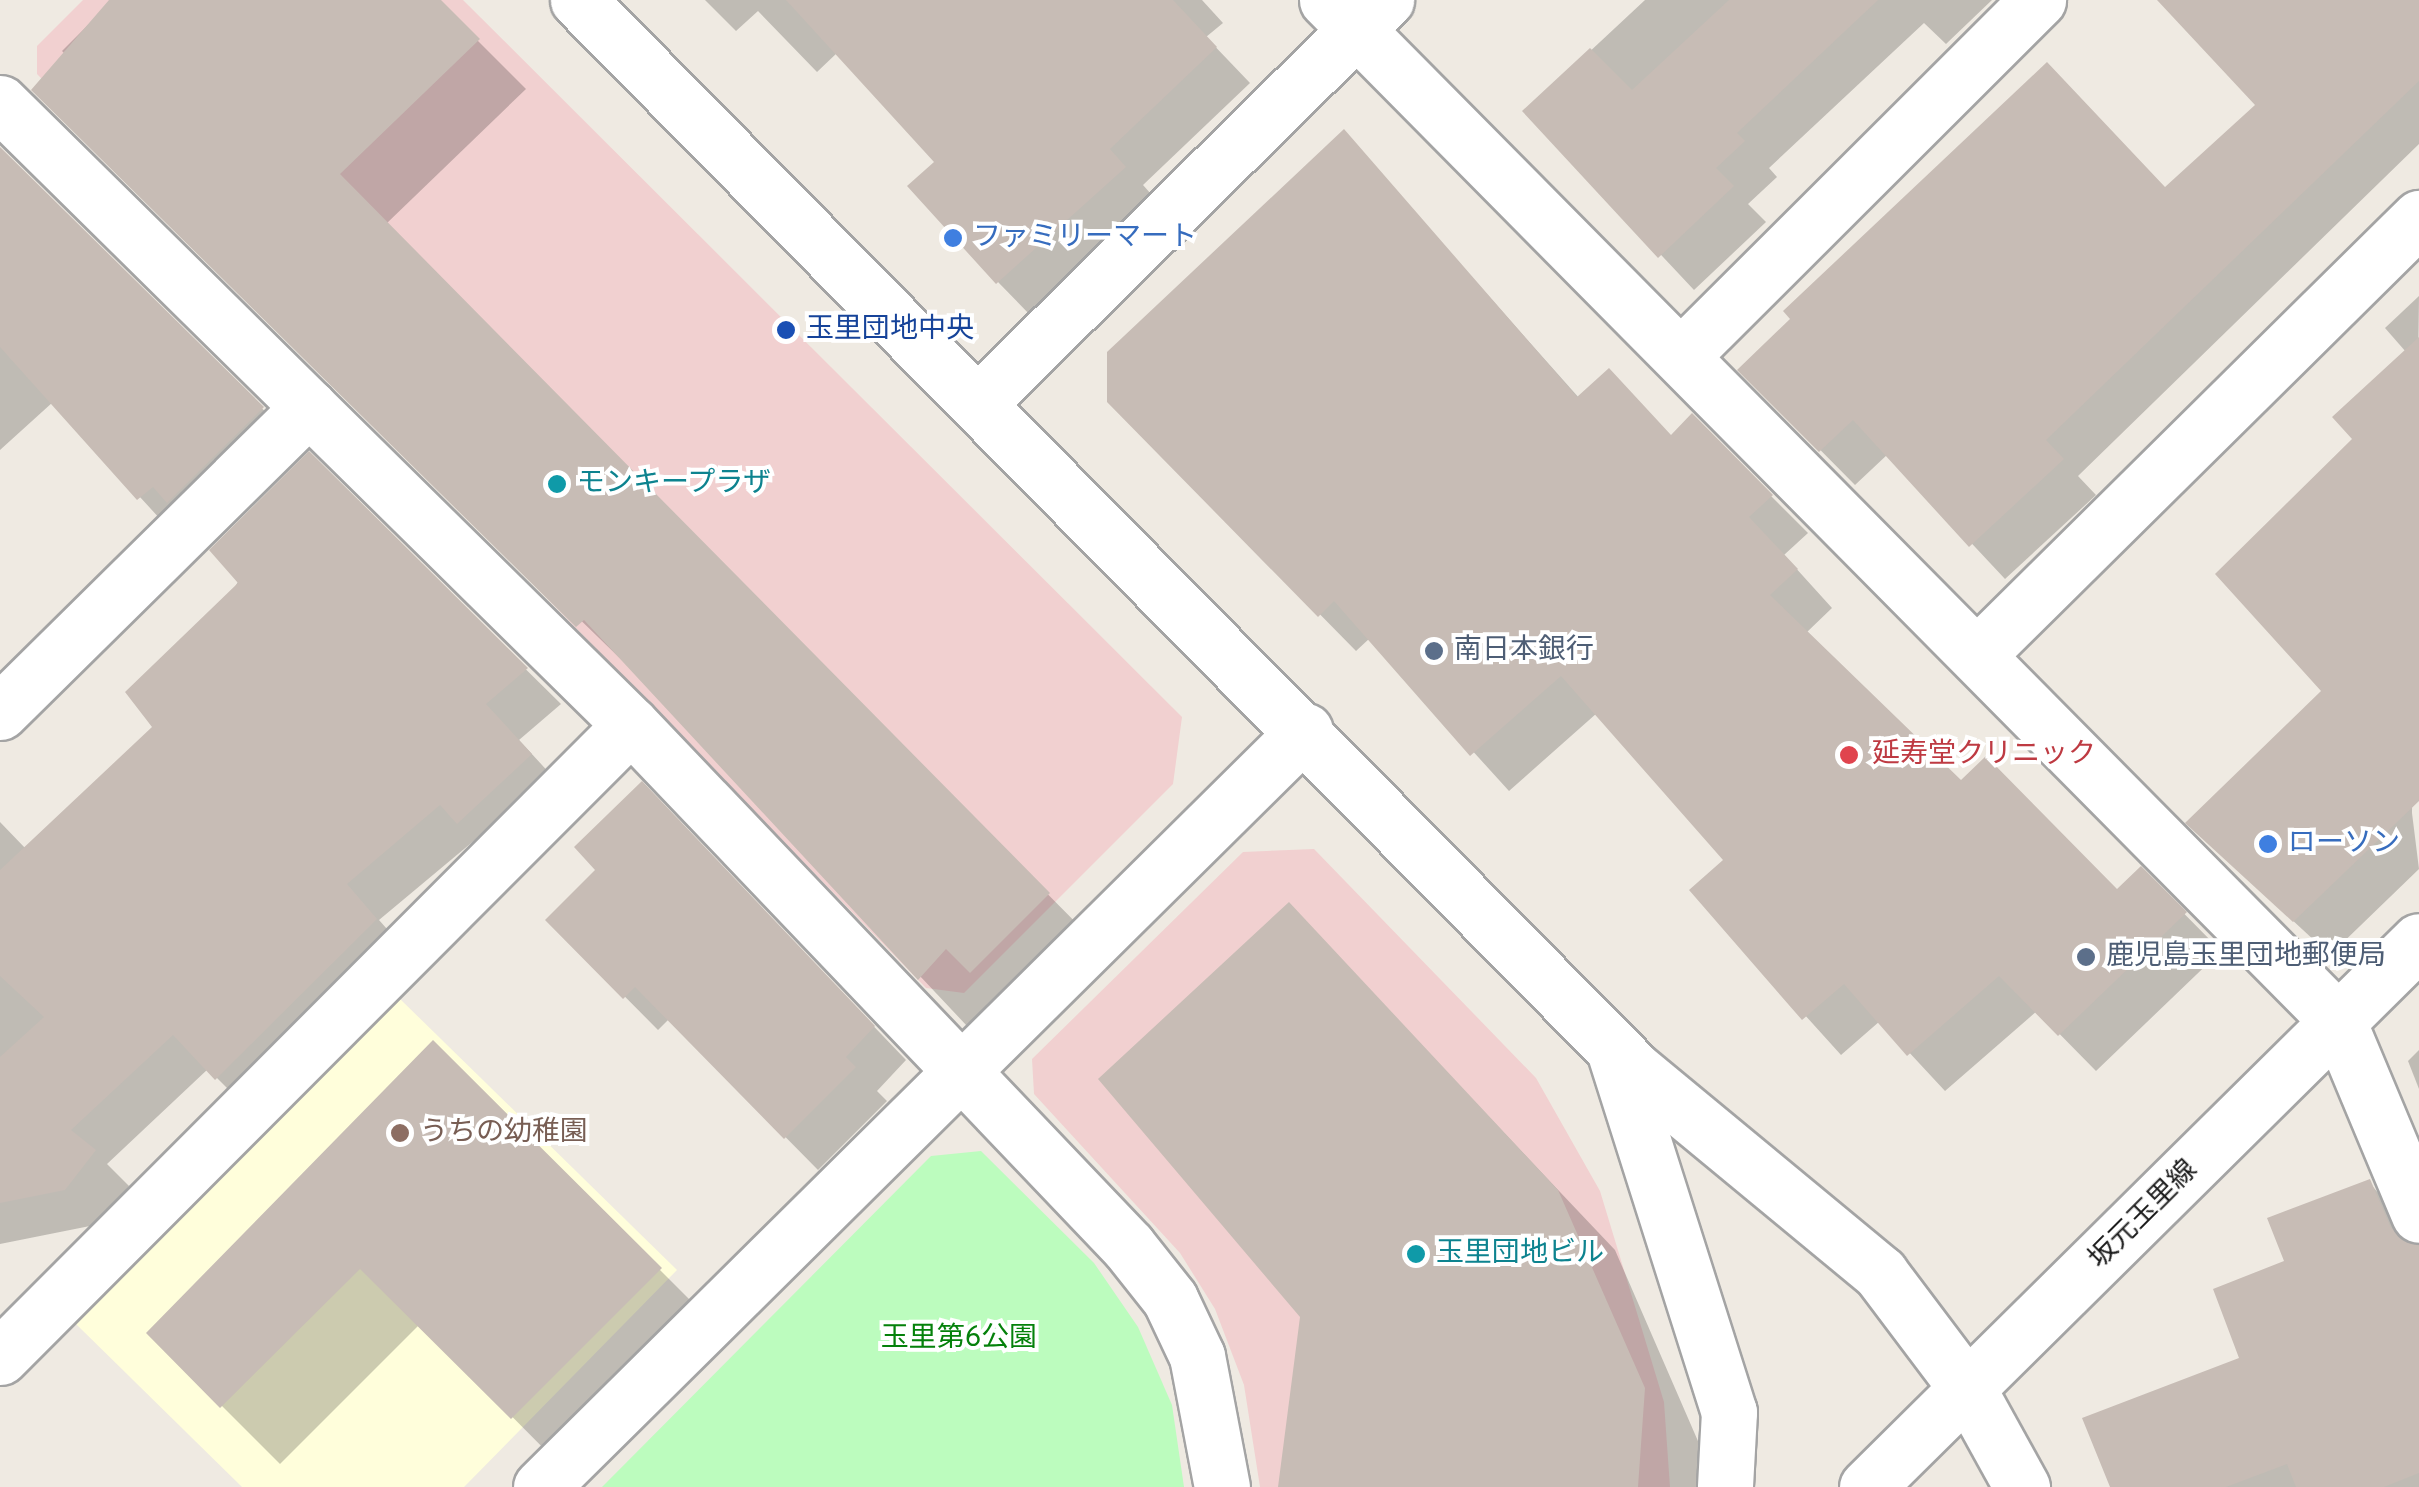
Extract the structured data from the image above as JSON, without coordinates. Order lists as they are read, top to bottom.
{
  "streets": {
    "street": ["坂元玉里線"]
  },
  "parks": ["玉里第6公園"],
  "places": [
    "ファミリーマート",
    "玉里団地中央",
    "モンキープラザ",
    "南日本銀行",
    "延寿堂クリニック",
    "ローソン",
    "鹿児島玉里団地郵便局",
    "うちの幼稚園",
    "玉里団地ビル"
  ]
}
